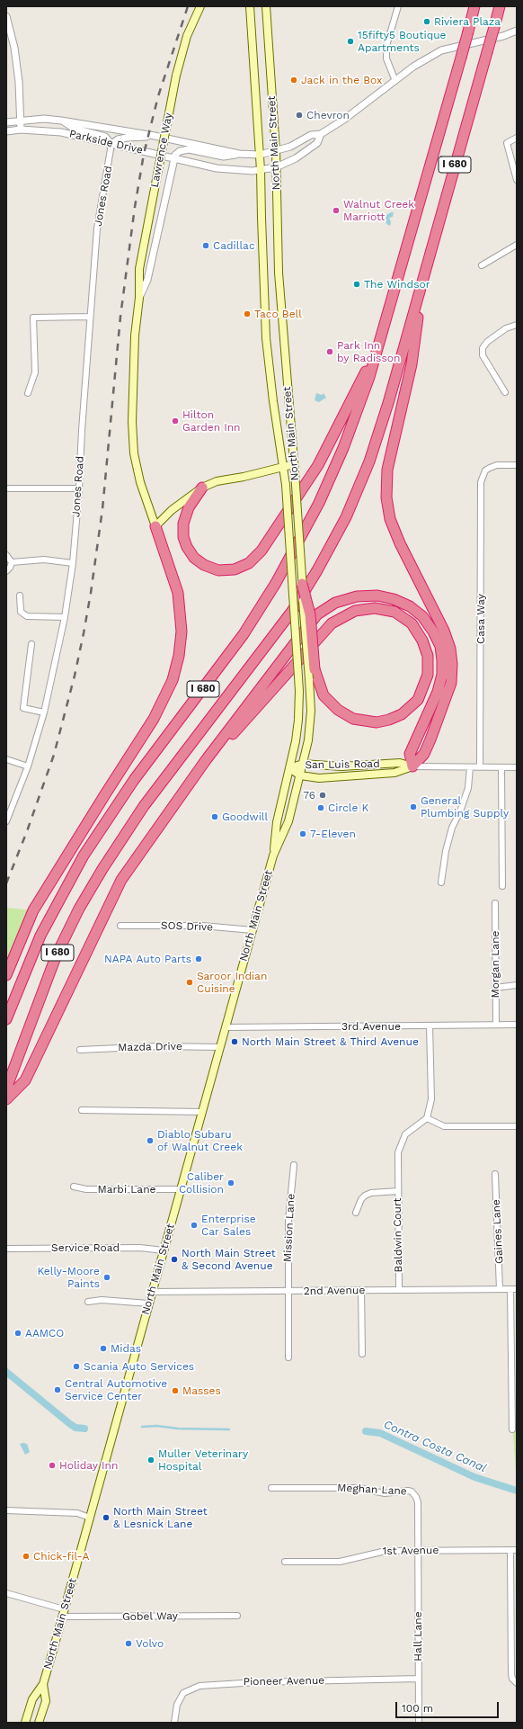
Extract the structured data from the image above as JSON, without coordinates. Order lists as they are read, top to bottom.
{
  "streets": {
    "highway": ["I 680"],
    "main road": ["North Main Street", "Lawrence Way", "San Luis Road"],
    "street": [
      "Parkside Drive",
      "Jones Road",
      "Casa Way",
      "SOS Drive",
      "Morgan Lane",
      "3rd Avenue",
      "Mazda Drive",
      "Marbi Lane",
      "Mission Lane",
      "Gaines Lane",
      "Baldwin Court",
      "Service Road",
      "2nd Avenue",
      "Meghan Lane",
      "1st Avenue",
      "Gobel Way",
      "Hall Lane",
      "Pioneer Avenue"
    ]
  },
  "crossings": [
    ["Parkside Drive", "North Main Street"],
    ["Parkside Drive", "Lawrence Way"],
    ["Parkside Drive", "Jones Road"],
    ["North Main Street", "San Luis Road"],
    ["North Main Street", "SOS Drive"],
    ["North Main Street", "3rd Avenue"],
    ["North Main Street", "Mazda Drive"],
    ["North Main Street", "Marbi Lane"],
    ["North Main Street", "Service Road"],
    ["North Main Street", "2nd Avenue"],
    ["North Main Street", "Gobel Way"],
    ["Casa Way", "San Luis Road"],
    ["Morgan Lane", "3rd Avenue"],
    ["Mission Lane", "2nd Avenue"],
    ["Gaines Lane", "2nd Avenue"],
    ["Baldwin Court", "2nd Avenue"],
    ["Meghan Lane", "1st Avenue"],
    ["Meghan Lane", "Hall Lane"],
    ["1st Avenue", "Hall Lane"],
    ["Hall Lane", "Pioneer Avenue"]
  ],
  "water": ["Contra Costa Canal"],
  "places": [
    "Riviera Plaza",
    "15fifty5 Boutique Apartments",
    "Jack in the Box",
    "Chevron",
    "Walnut Creek Marriott",
    "Cadillac",
    "The Windsor",
    "Taco Bell",
    "Park Inn by Radisson",
    "Hilton Garden Inn",
    "76",
    "General Plumbing Supply",
    "Circle K",
    "Goodwill",
    "7-Eleven",
    "NAPA Auto Parts",
    "Saroor Indian Cuisine",
    "North Main Street & Third Avenue",
    "Diablo Subaru of Walnut Creek",
    "Caliber Collision",
    "Enterprise Car Sales",
    "North Main Street & Second Avenue",
    "Kelly-Moore Paints",
    "AAMCO",
    "Midas",
    "Scania Auto Services",
    "Central Automotive Service Center",
    "Masses",
    "Muller Veterinary Hospital",
    "Holiday Inn",
    "North Main Street & Lesnick Lane",
    "Chick-fil-A",
    "Volvo"
  ],
  "scale_bar": "100 m"
}
